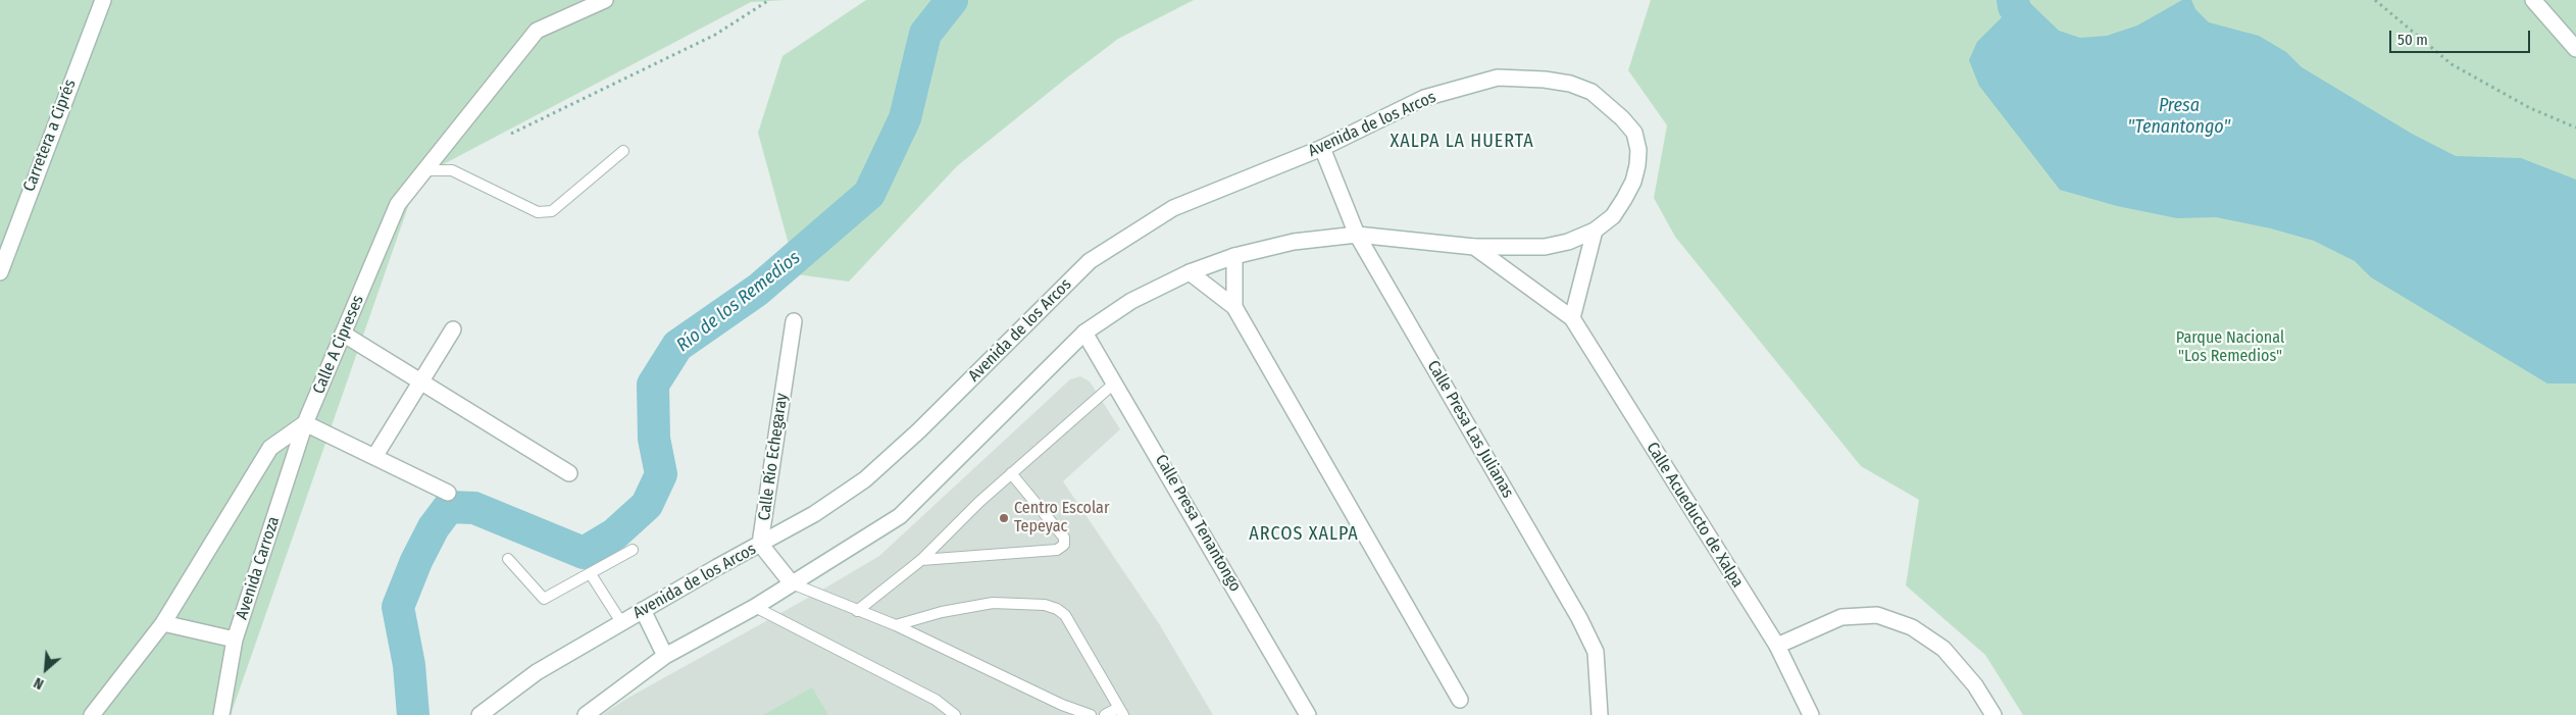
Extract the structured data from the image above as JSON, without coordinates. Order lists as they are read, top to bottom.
{
  "streets": {
    "street": [
      "Avenida de los Arcos",
      "Carretera a Ciprés",
      "Calle A Cipreses",
      "Calle Presa Las Julianas",
      "Calle Río Echegaray",
      "Calle Acueducto de Xalpa",
      "Calle Presa Tenantongo",
      "Avenida Carroza"
    ]
  },
  "crossings": [
    ["Avenida de los Arcos", "Calle Presa Las Julianas"],
    ["Avenida de los Arcos", "Calle Río Echegaray"],
    ["Avenida de los Arcos", "Calle Acueducto de Xalpa"],
    ["Avenida de los Arcos", "Calle Presa Tenantongo"],
    ["Calle A Cipreses", "Avenida Carroza"]
  ],
  "districts": ["XALPA LA HUERTA", "ARCOS XALPA"],
  "water": ["Presa \"Tenantongo\"", "Río de los Remedios"],
  "parks": ["Parque Nacional \"Los Remedios\""],
  "places": ["Centro Escolar Tepeyac"],
  "scale_bar": "50 m",
  "north": "bottom left"
}
